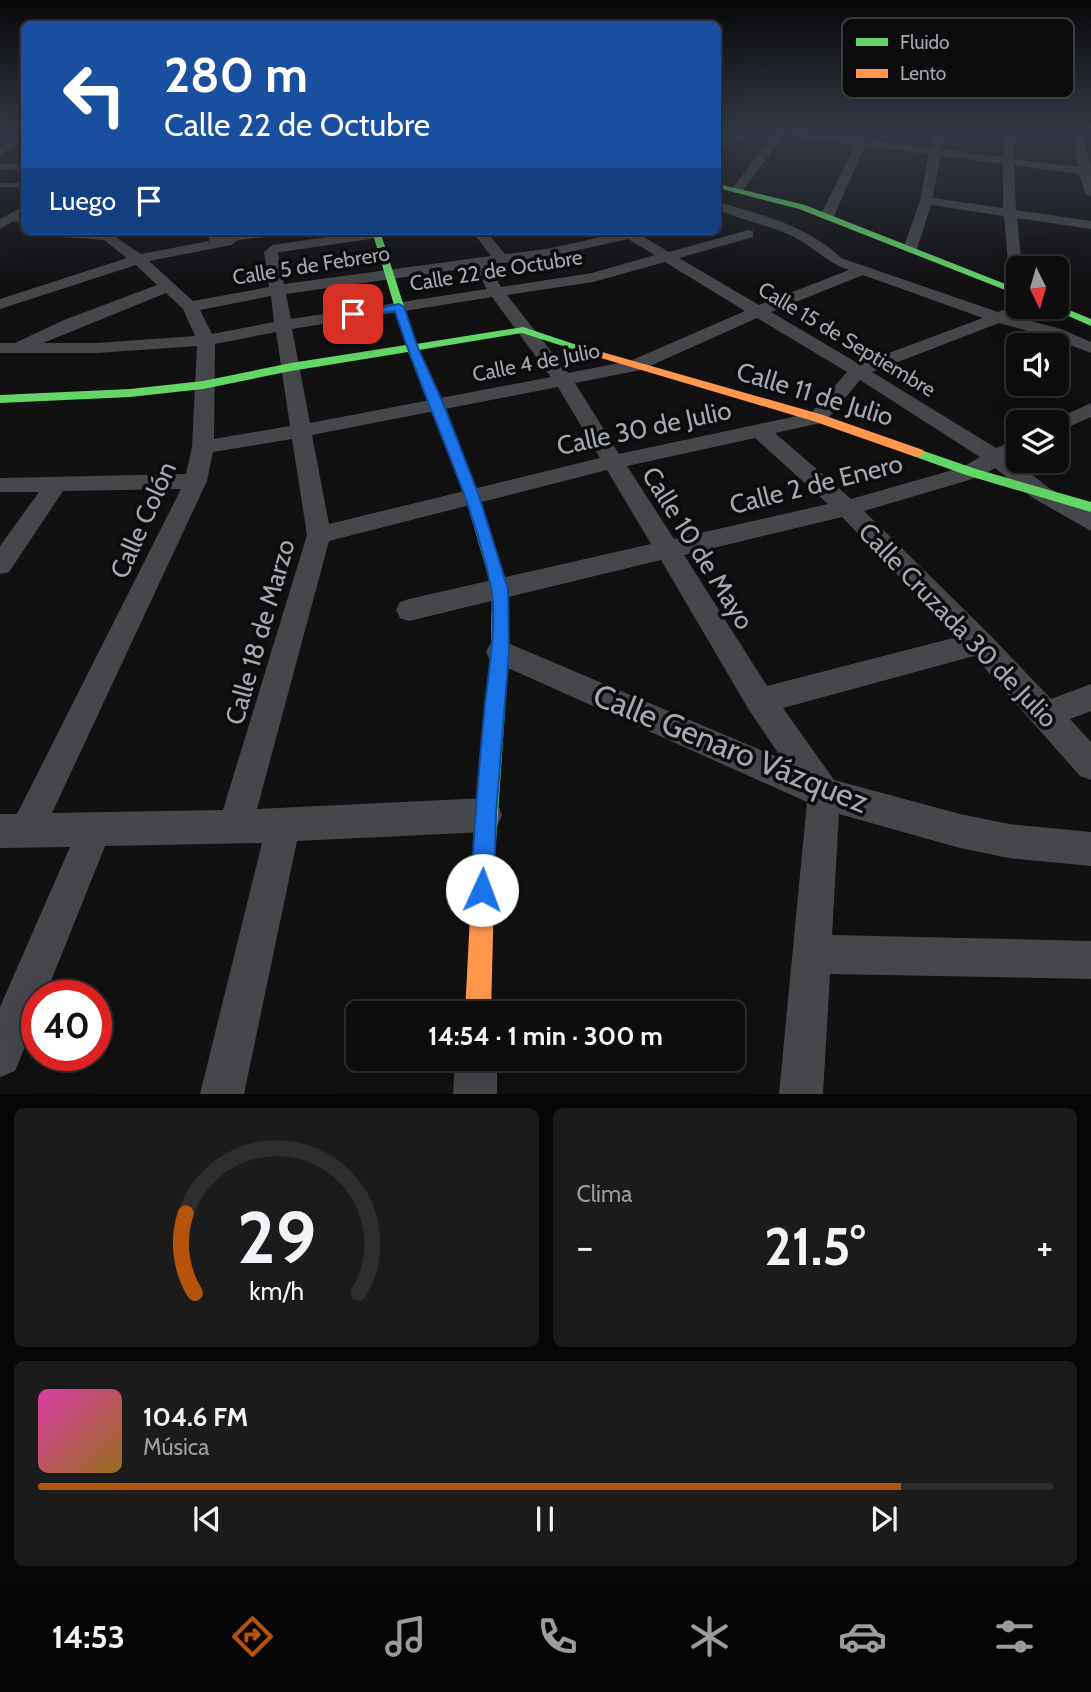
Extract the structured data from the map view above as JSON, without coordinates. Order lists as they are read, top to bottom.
{
  "streets": {
    "street": [
      "Calle 5 de Febrero",
      "Calle 22 de Octubre",
      "Calle 15 de Septiembre",
      "Calle 4 de Julio",
      "Calle 11 de Julio",
      "Calle 30 de Julio",
      "Calle 2 de Enero",
      "Calle Colón",
      "Calle 10 de Mayo",
      "Calle Cruzada 30 de Julio",
      "Calle 18 de Marzo",
      "Calle Genaro Vázquez"
    ]
  },
  "crossings": [
    ["Calle 5 de Febrero", "Calle Colón"],
    ["Calle 5 de Febrero", "Calle 10 de Mayo"],
    ["Calle 5 de Febrero", "Calle 18 de Marzo"],
    ["Calle 22 de Octubre", "Calle 15 de Septiembre"],
    ["Calle 22 de Octubre", "Calle Colón"],
    ["Calle 22 de Octubre", "Calle 10 de Mayo"],
    ["Calle 22 de Octubre", "Calle 18 de Marzo"],
    ["Calle 15 de Septiembre", "Calle 4 de Julio"],
    ["Calle 15 de Septiembre", "Calle 11 de Julio"],
    ["Calle 15 de Septiembre", "Calle 2 de Enero"],
    ["Calle 4 de Julio", "Calle 11 de Julio"],
    ["Calle 4 de Julio", "Calle Colón"],
    ["Calle 4 de Julio", "Calle 10 de Mayo"],
    ["Calle 4 de Julio", "Calle 18 de Marzo"],
    ["Calle 11 de Julio", "Calle 30 de Julio"],
    ["Calle 11 de Julio", "Calle 2 de Enero"],
    ["Calle 11 de Julio", "Calle 10 de Mayo"],
    ["Calle 30 de Julio", "Calle 10 de Mayo"],
    ["Calle 30 de Julio", "Calle Cruzada 30 de Julio"],
    ["Calle 30 de Julio", "Calle 18 de Marzo"],
    ["Calle 2 de Enero", "Calle 10 de Mayo"],
    ["Calle 2 de Enero", "Calle Cruzada 30 de Julio"],
    ["Calle 10 de Mayo", "Calle Genaro Vázquez"]
  ],
  "legend": ["Fluido", "Lento"],
  "north": "bottom",
  "page": {
    "turn": ["280 m", "Calle 22 de Octubre"],
    "then": "Luego",
    "limit": "40",
    "trip": "14:54 · 1 min · 300 m",
    "tile": "Clima",
    "heat": ["−", "21.5°", "+"],
    "song": ["104.6 FM", "Música"],
    "tabs": "14:53",
    "gauge": ["29", "km/h"]
  }
}
